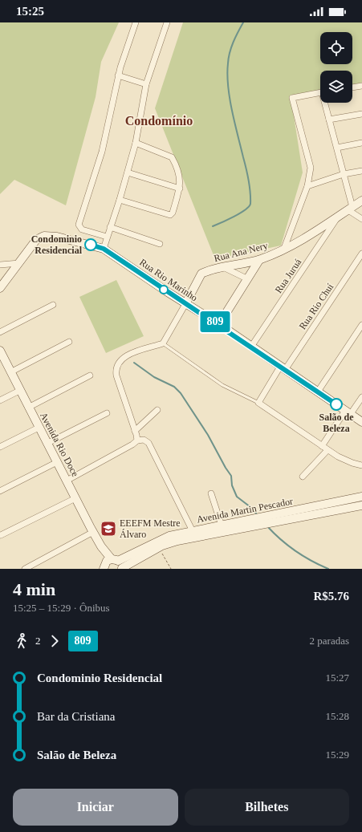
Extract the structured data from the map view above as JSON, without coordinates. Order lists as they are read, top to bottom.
{
  "streets": {
    "street": [
      "Rua Ana Nery",
      "Rua Juruá",
      "Rua Rio Marinho",
      "Rua Rio Chuí",
      "Avenida Rio Doce",
      "Avenida Martin Pescador"
    ]
  },
  "crossings": [
    ["Rua Ana Nery", "Rua Juruá"],
    ["Rua Ana Nery", "Rua Rio Marinho"],
    ["Rua Juruá", "Rua Rio Marinho"],
    ["Rua Rio Marinho", "Rua Rio Chuí"],
    ["Avenida Rio Doce", "Avenida Martin Pescador"]
  ],
  "districts": ["Condomínio"],
  "places": {
    "other": ["Condominio Residencial", "Salão de Beleza"],
    "school or university": ["EEEFM Mestre Álvaro"]
  },
  "lines": ["bus line 809"],
  "page": {
    "status": "15:25",
    "on_map": "809",
    "heading": ["4 min", "15:25 – 15:29 · Ônibus", "R$5.76"],
    "legs": ["2", "809", "2 paradas"],
    "list": [
      {
        "name": "Condominio Residencial",
        "value": "15:27"
      },
      {
        "name": "Bar da Cristiana",
        "value": "15:28"
      },
      {
        "name": "Salão de Beleza",
        "value": "15:29"
      }
    ],
    "buttons": ["Iniciar", "Bilhetes"]
  }
}
